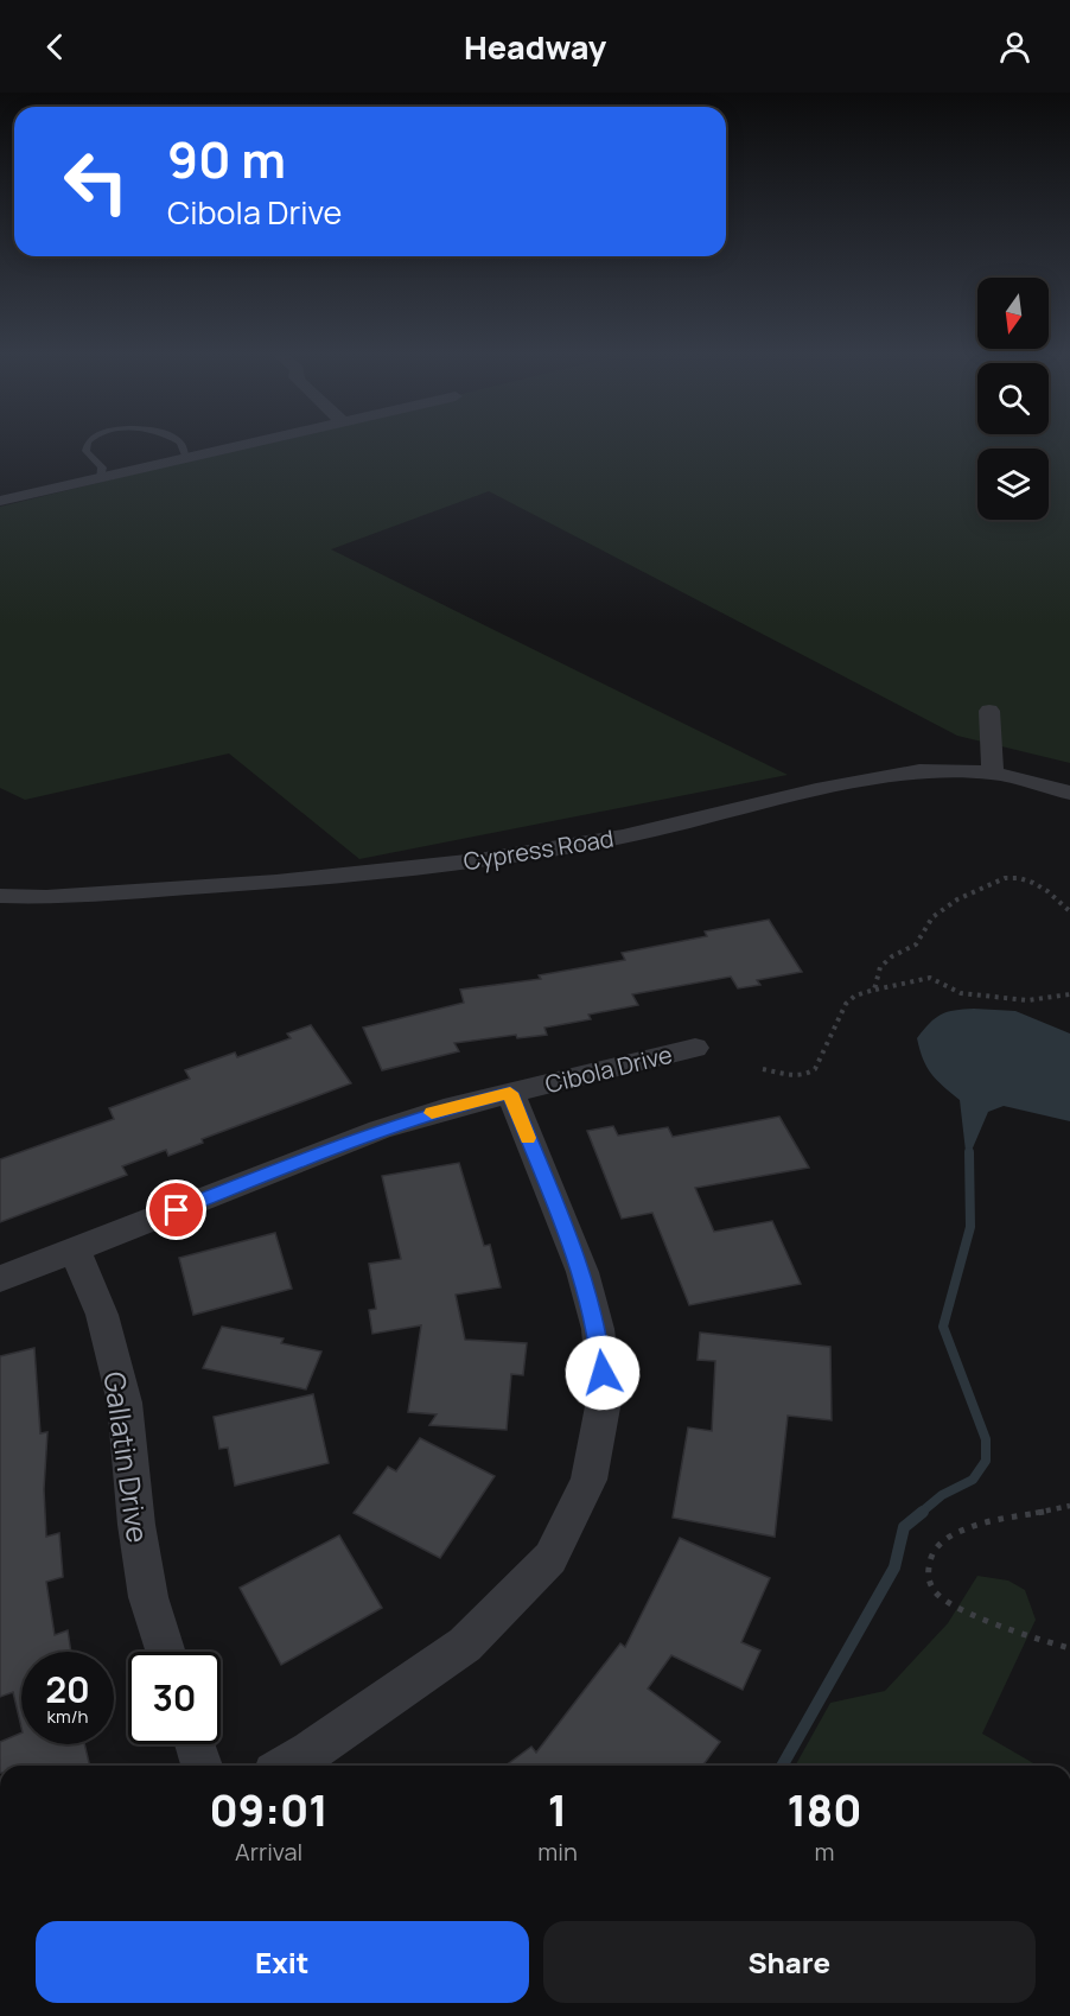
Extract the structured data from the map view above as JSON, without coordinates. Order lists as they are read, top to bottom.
{
  "streets": {
    "street": ["Cypress Road", "Cibola Drive", "Gallatin Drive"]
  },
  "crossings": [
    ["Cibola Drive", "Gallatin Drive"]
  ],
  "north": "bottom",
  "page": {
    "header": "Headway",
    "turn": ["90 m", "Cibola Drive"],
    "speed": "20 km/h",
    "limit": "30",
    "eta": [
      "09:01",
      "Arrival",
      "1",
      "min",
      "180",
      "m"
    ],
    "buttons": ["Exit", "Share"]
  }
}
